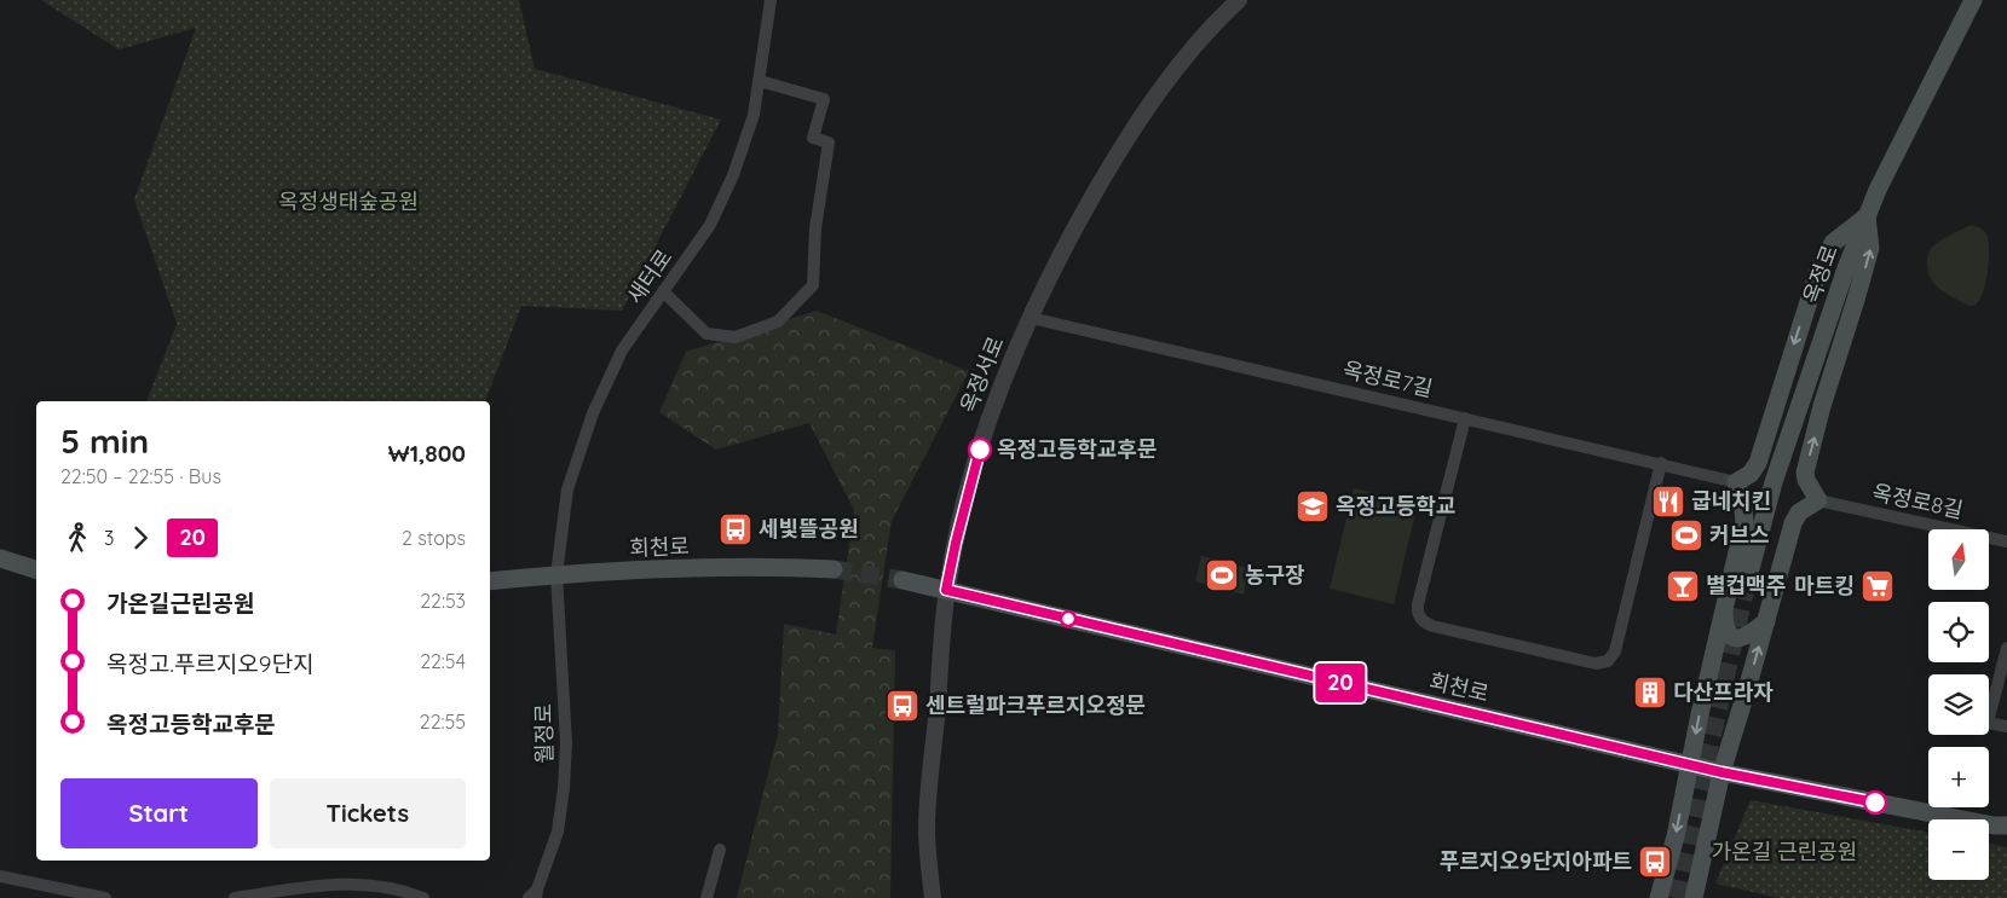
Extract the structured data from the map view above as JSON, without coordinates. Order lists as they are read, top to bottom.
{
  "streets": {
    "main road": ["옥정로", "회천로"],
    "street": [
      "새터로",
      "옥정서로",
      "옥정로7길",
      "옥정로8길",
      "월정로"
    ]
  },
  "crossings": [
    ["새터로", "회천로"],
    ["새터로", "월정로"],
    ["옥정서로", "옥정로7길"],
    ["옥정서로", "회천로"],
    ["회천로", "월정로"]
  ],
  "parks": ["옥정생태숲공원", "가온길 근린공원"],
  "places": {
    "other": ["옥정고등학교후문"],
    "restaurant": ["굽네치킨"],
    "school or university": ["옥정고등학교"],
    "bus stop": ["세빛뜰공원", "센트럴파크푸르지오정문", "푸르지오9단지아파트"],
    "sports": ["커브스", "농구장"],
    "bar": ["별컵맥주"],
    "supermarket": ["마트킹"],
    "building": ["다산프라자"]
  },
  "lines": ["bus line 20"],
  "north": "top",
  "page": {
    "on_map": "20",
    "heading": ["5 min", "22:50 – 22:55 · Bus", "₩1,800"],
    "legs": ["3", "20", "2 stops"],
    "map_buttons": ["+", "−"],
    "list": [
      {
        "name": "가온길근린공원",
        "value": "22:53"
      },
      {
        "name": "옥정고.푸르지오9단지",
        "value": "22:54"
      },
      {
        "name": "옥정고등학교후문",
        "value": "22:55"
      }
    ],
    "buttons": ["Start", "Tickets"]
  }
}
